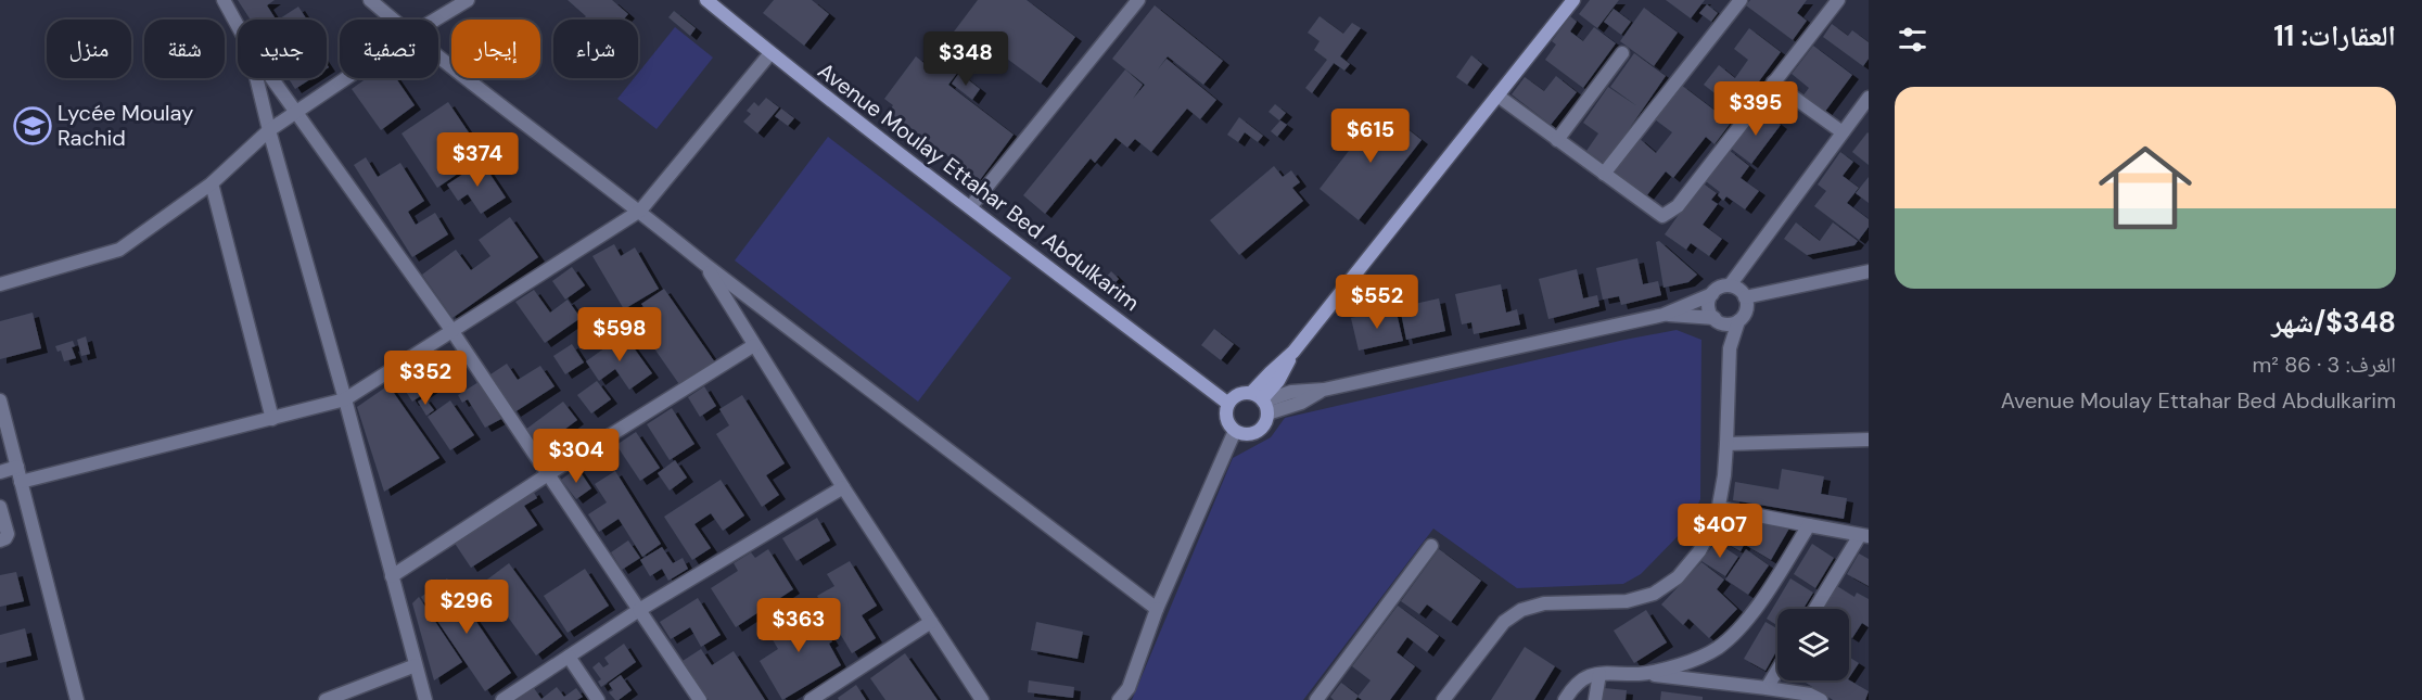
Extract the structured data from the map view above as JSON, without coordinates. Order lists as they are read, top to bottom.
{
  "streets": {
    "street": ["Avenue Moulay Ettahar Bed Abdulkarim"]
  },
  "places": {
    "school or university": ["Lycée Moulay Rachid"]
  },
  "page": {
    "heading": "العقارات: 11",
    "chip": [
      "شراء",
      "إيجار",
      "تصفية",
      "جديد",
      "شقة",
      "منزل"
    ],
    "price": [
      "$348",
      "$395",
      "$615",
      "$374",
      "$552",
      "$598",
      "$352",
      "$304",
      "$407",
      "$296",
      "$363"
    ],
    "list": [
      {
        "name": "$348/شهر",
        "note": "الغرف: 3 · 86 m² · Avenue Moulay Ettahar Bed Abdulkarim"
      }
    ]
  }
}
